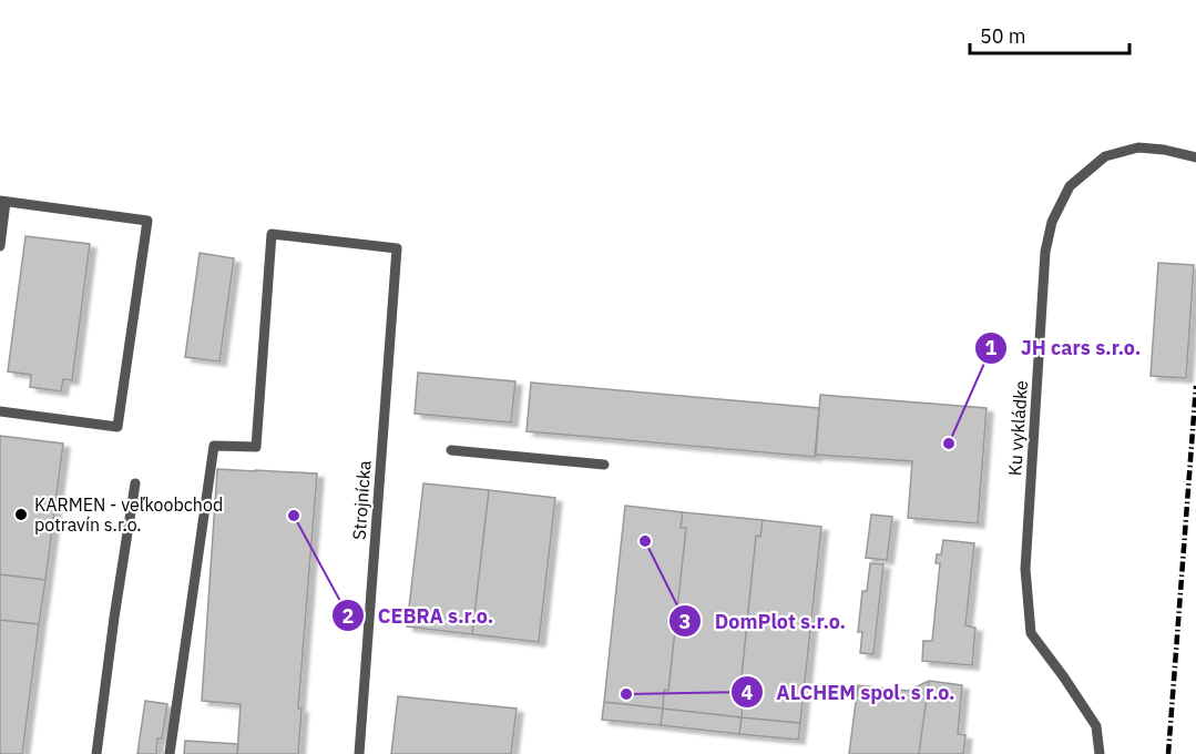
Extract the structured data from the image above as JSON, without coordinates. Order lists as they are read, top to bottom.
{
  "streets": {
    "lane": ["Ku vykládke", "Strojnícka"]
  },
  "places": [
    "JH cars s.r.o.",
    "KARMEN - veľkoobchod potravín s.r.o.",
    "CEBRA s.r.o.",
    "DomPlot s.r.o.",
    "ALCHEM spol. s r.o."
  ],
  "scale_bar": "50 m"
}
